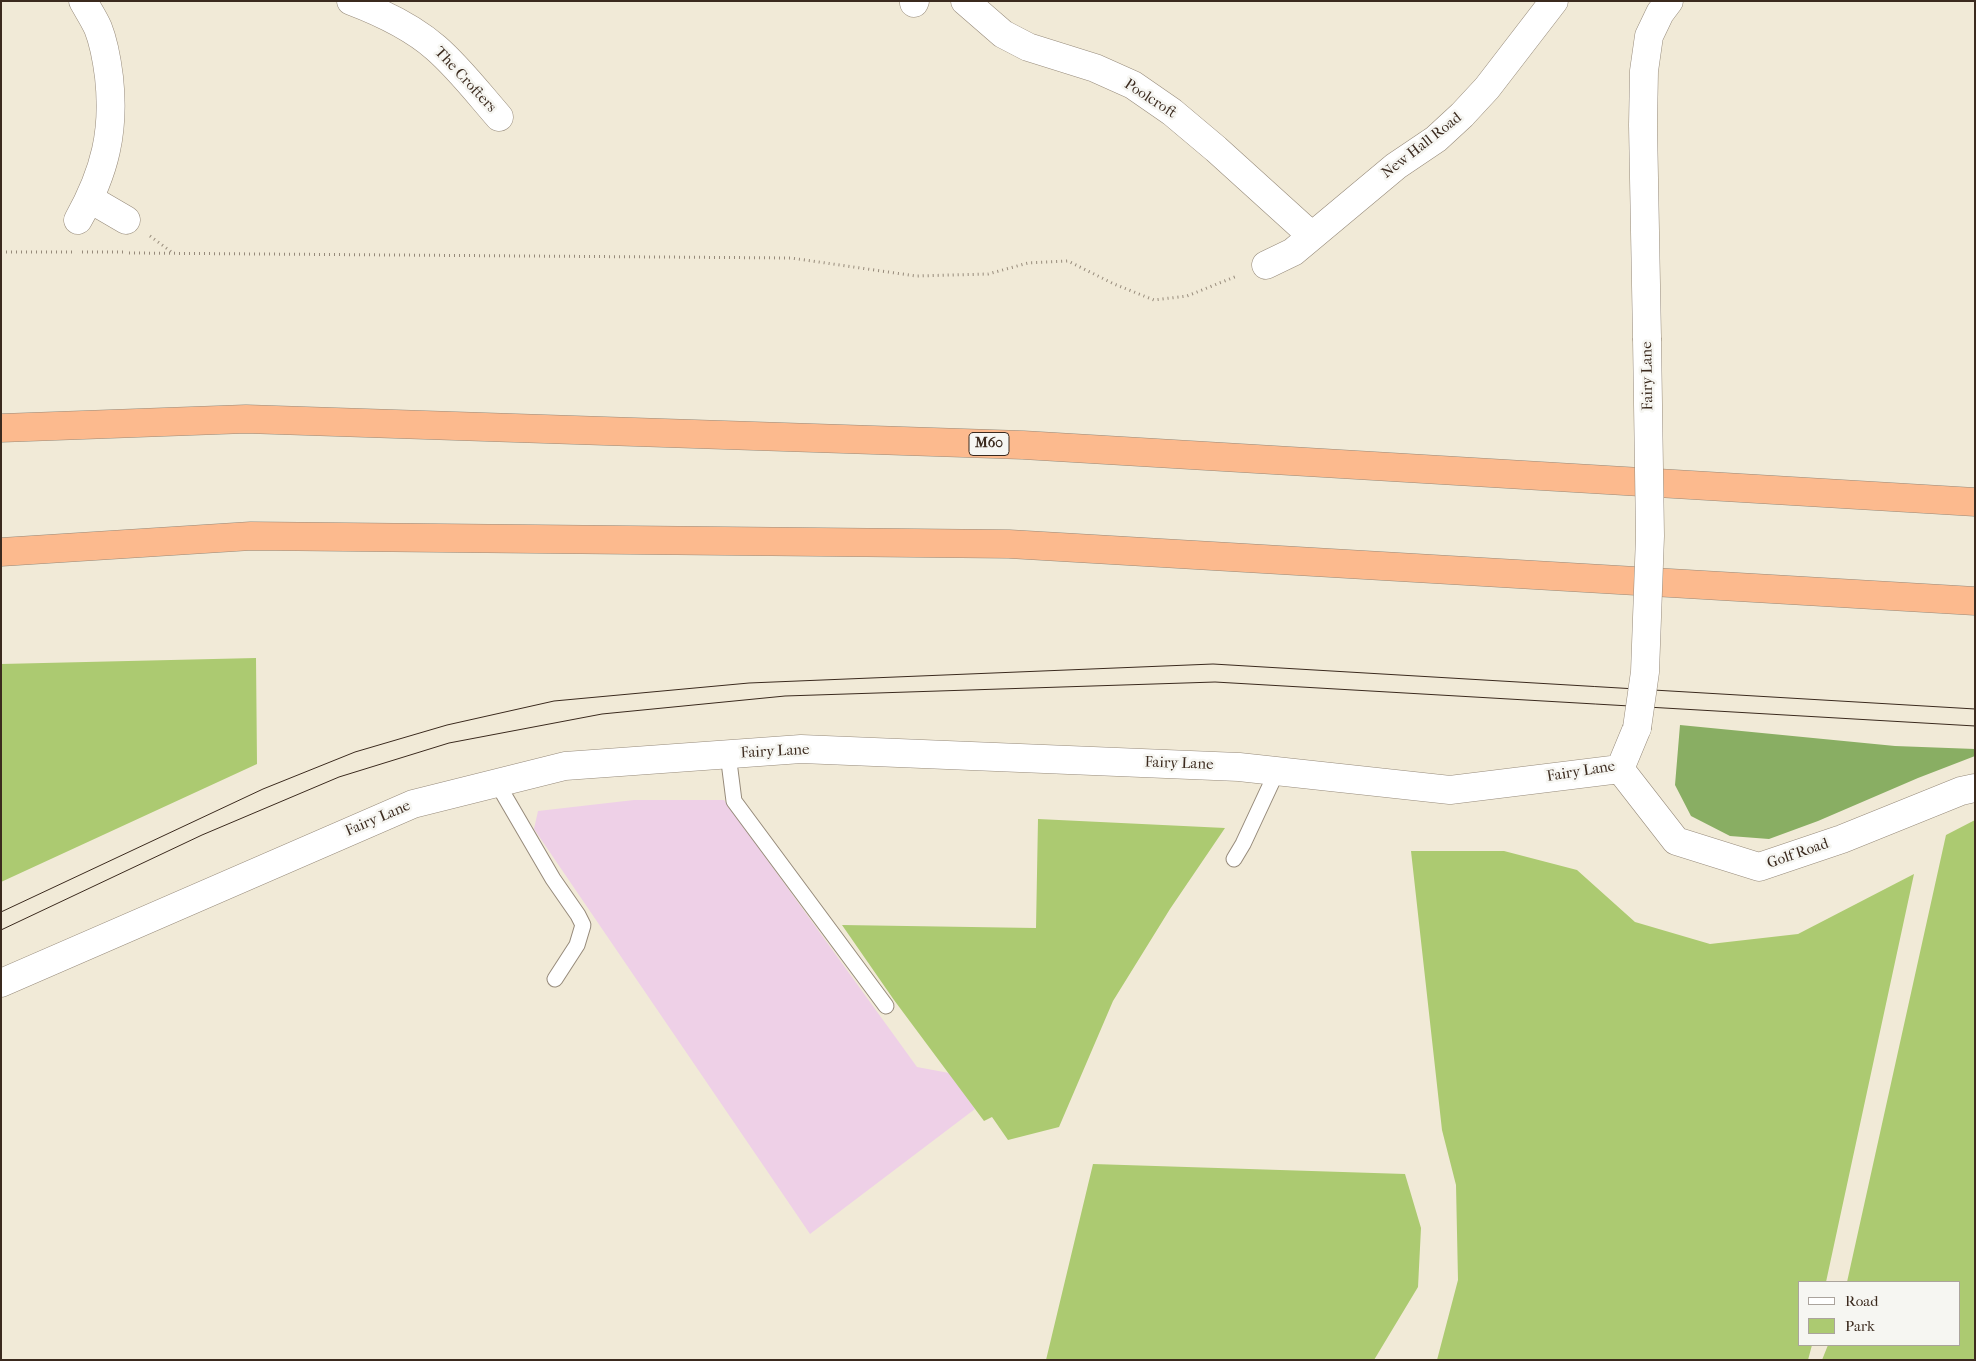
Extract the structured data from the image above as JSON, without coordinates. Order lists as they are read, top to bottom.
{
  "streets": {
    "highway": ["M60"],
    "street": [
      "The Crofters",
      "Poolcroft",
      "New Hall Road",
      "Fairy Lane",
      "Golf Road"
    ]
  },
  "crossings": [
    ["Poolcroft", "New Hall Road"],
    ["Fairy Lane", "Golf Road"]
  ],
  "legend": ["Road", "Park"]
}
